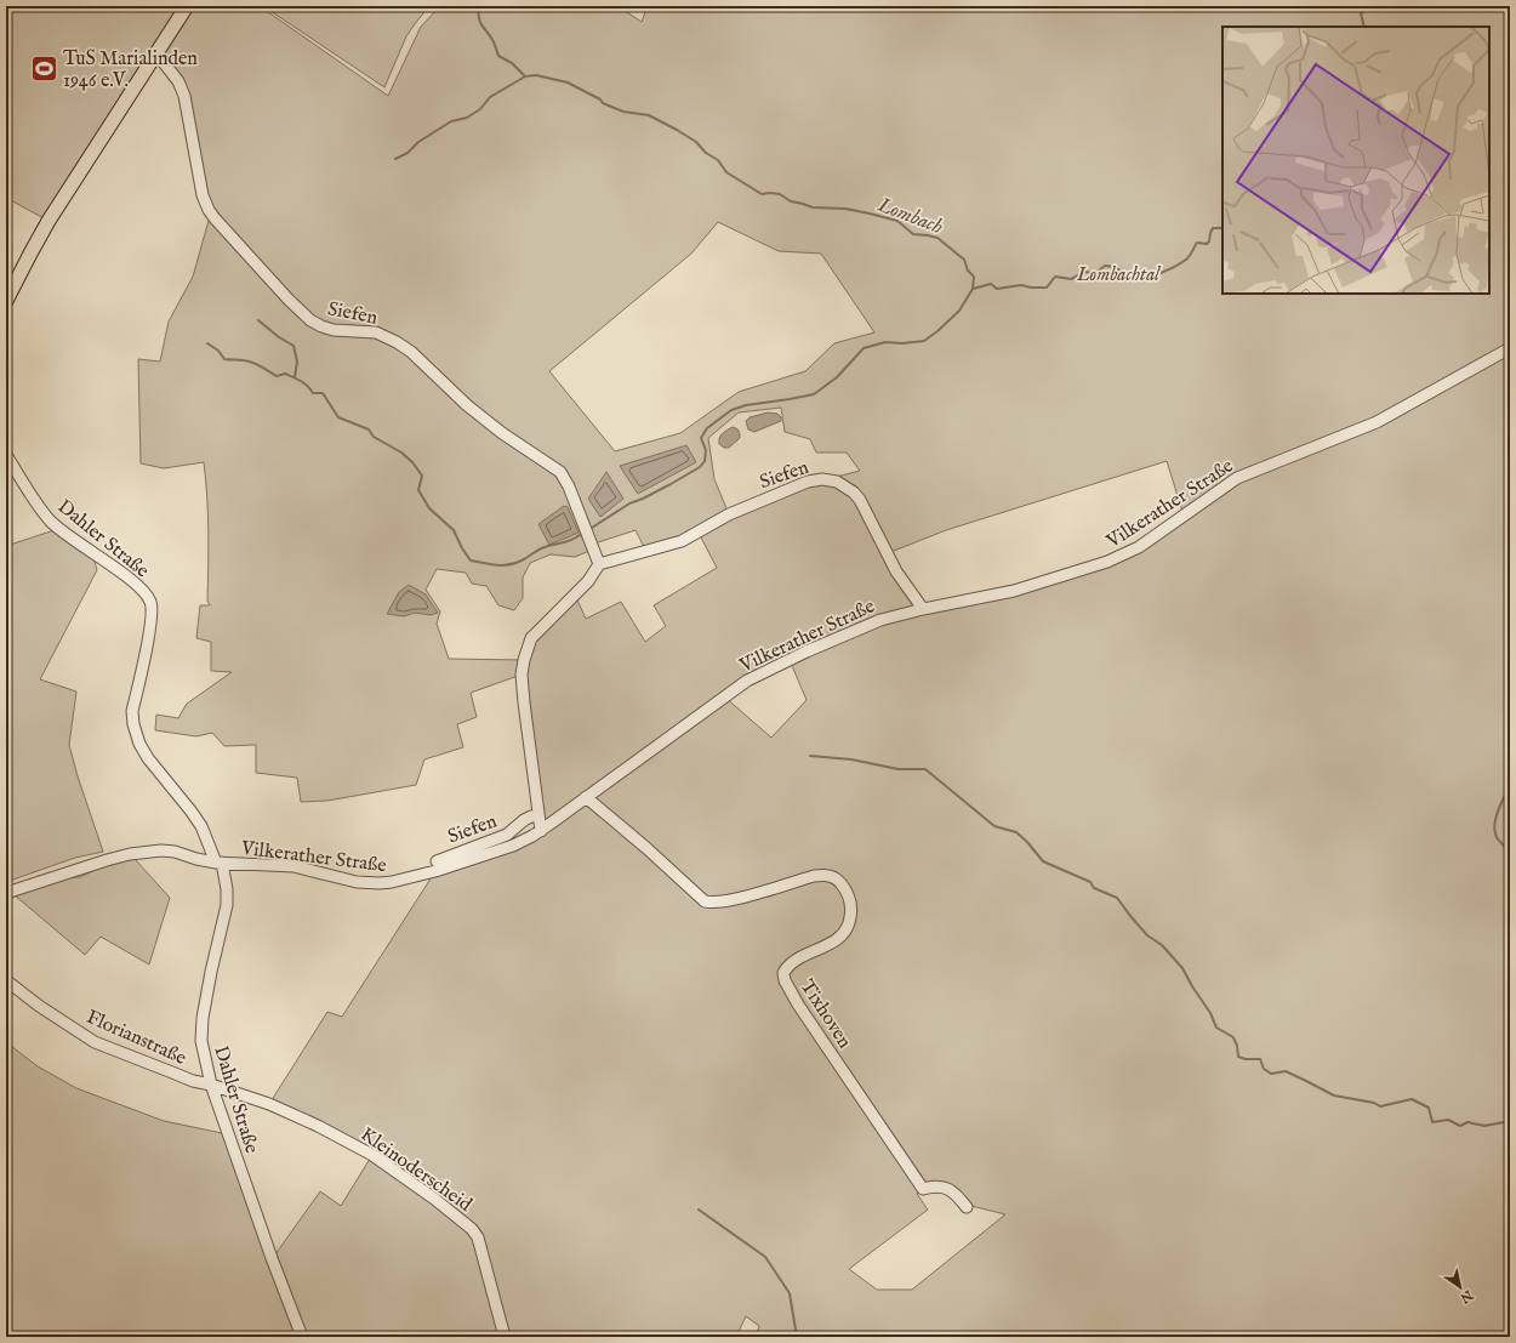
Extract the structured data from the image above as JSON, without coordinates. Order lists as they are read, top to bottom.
{
  "streets": {
    "street": [
      "Siefen",
      "Vilkerather Straße",
      "Dahler Straße",
      "Tixhoven",
      "Florianstraße",
      "Kleinoderscheid"
    ]
  },
  "crossings": [
    ["Siefen", "Vilkerather Straße"],
    ["Vilkerather Straße", "Dahler Straße"],
    ["Vilkerather Straße", "Tixhoven"],
    ["Dahler Straße", "Florianstraße"],
    ["Florianstraße", "Kleinoderscheid"]
  ],
  "water": ["Lombach"],
  "parks": ["Lombachtal"],
  "places": {
    "sports": ["TuS Marialinden 1946 e.V."]
  },
  "north": "bottom right"
}
